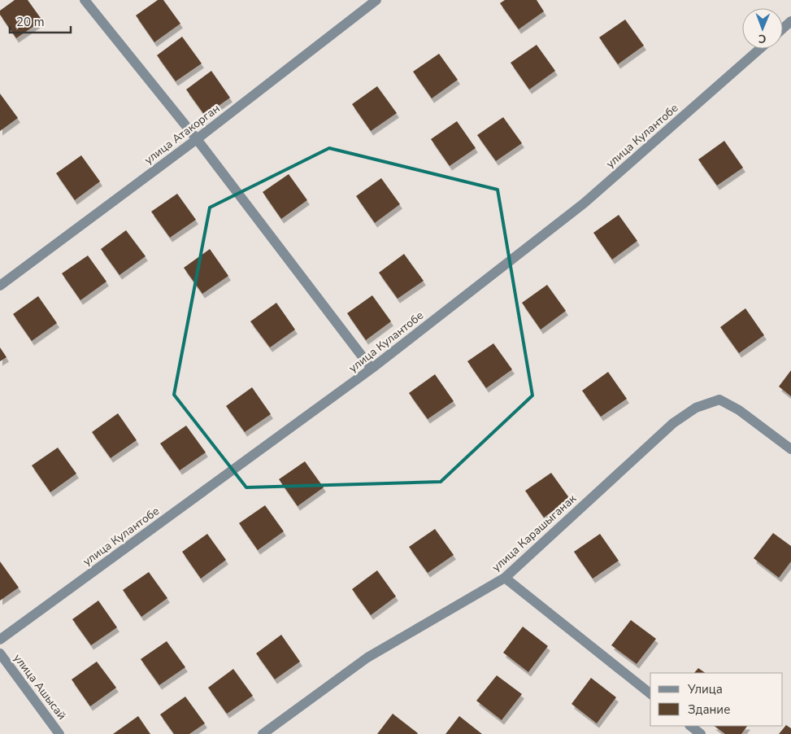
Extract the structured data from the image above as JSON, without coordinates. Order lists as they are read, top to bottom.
{
  "streets": {
    "street": [
      "улица Атакорган",
      "улица Кулантобе",
      "улица Карашыганак",
      "улица Ашысай"
    ]
  },
  "legend": ["Улица", "Здание"],
  "scale_bar": "20 m",
  "north": "bottom"
}
